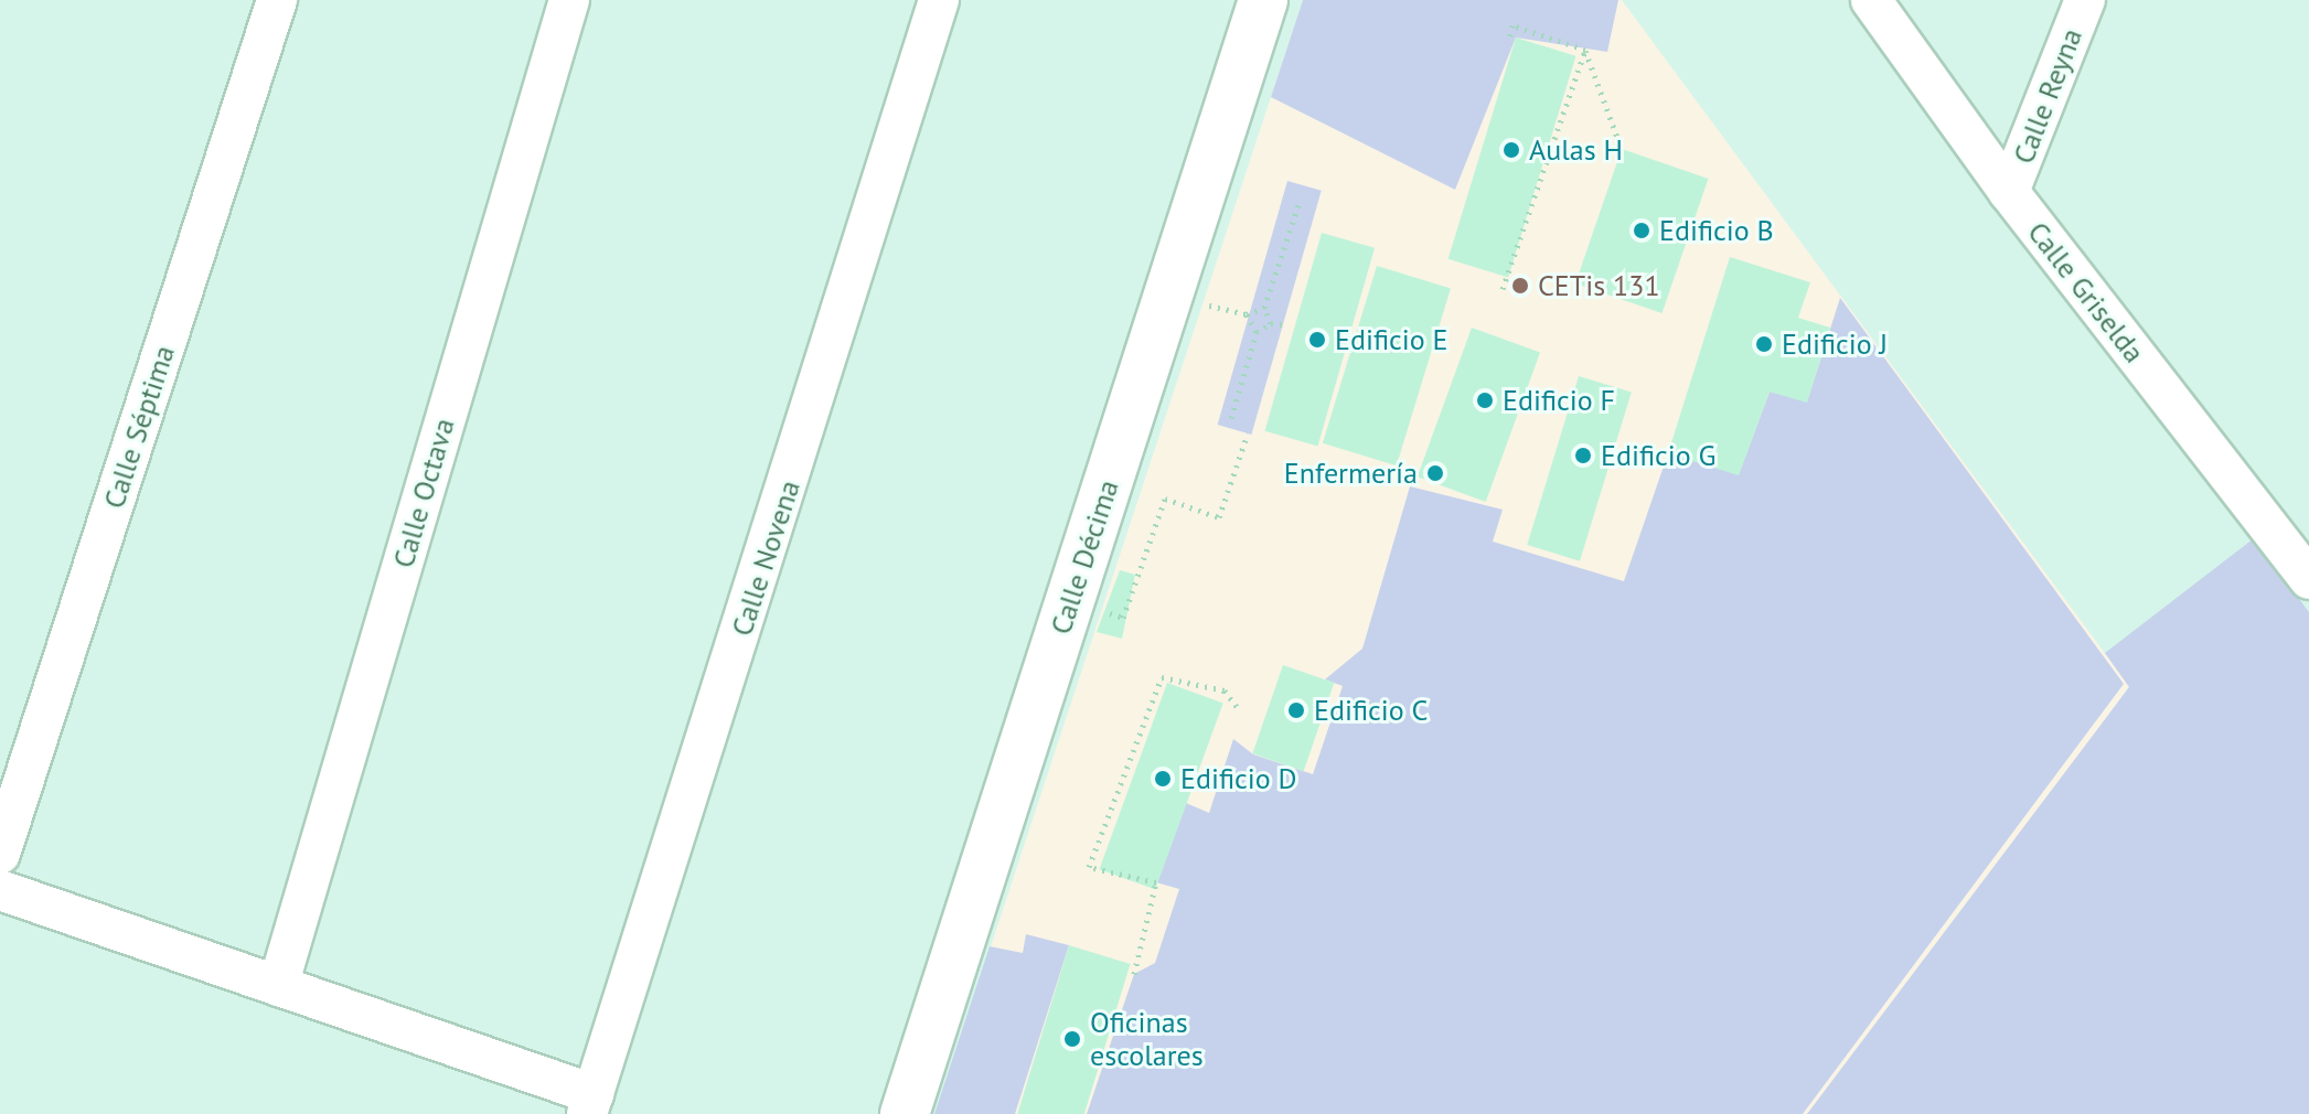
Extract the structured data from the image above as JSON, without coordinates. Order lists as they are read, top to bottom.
{
  "streets": {
    "street": [
      "Calle Reyna",
      "Calle Griselda",
      "Calle Séptima",
      "Calle Octava",
      "Calle Décima",
      "Calle Novena"
    ]
  },
  "crossings": [
    ["Calle Reyna", "Calle Griselda"]
  ],
  "places": [
    "Aulas H",
    "Edificio B",
    "CETis 131",
    "Edificio E",
    "Edificio J",
    "Edificio F",
    "Edificio G",
    "Enfermería",
    "Edificio C",
    "Edificio D",
    "Oficinas escolares"
  ]
}
